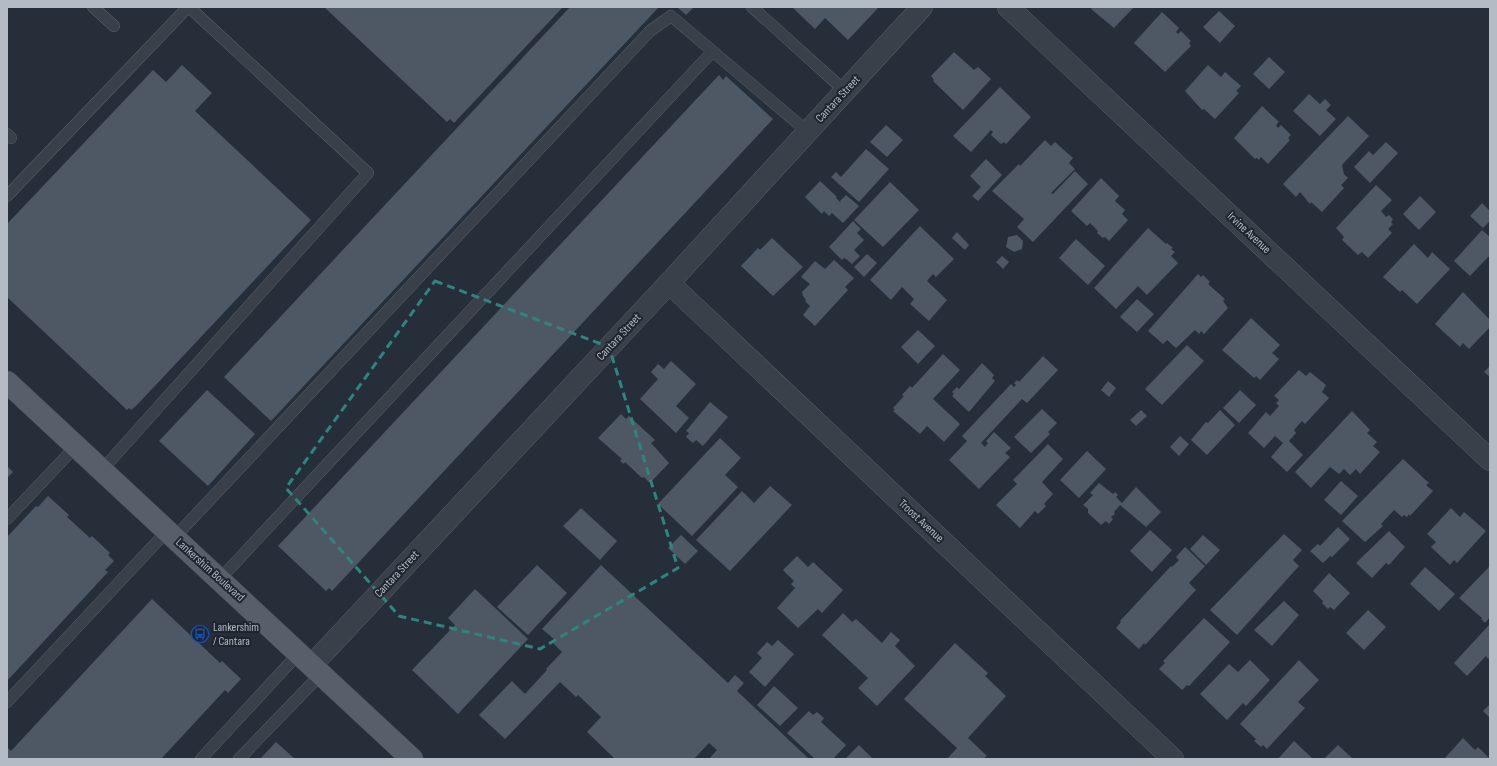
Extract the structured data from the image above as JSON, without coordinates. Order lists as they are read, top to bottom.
{
  "streets": {
    "main road": ["Lankershim Boulevard"],
    "street": ["Cantara Street", "Irvine Avenue", "Troost Avenue"]
  },
  "crossings": [
    ["Cantara Street", "Troost Avenue"],
    ["Cantara Street", "Lankershim Boulevard"]
  ],
  "places": {
    "bus stop": ["Lankershim / Cantara"]
  }
}
